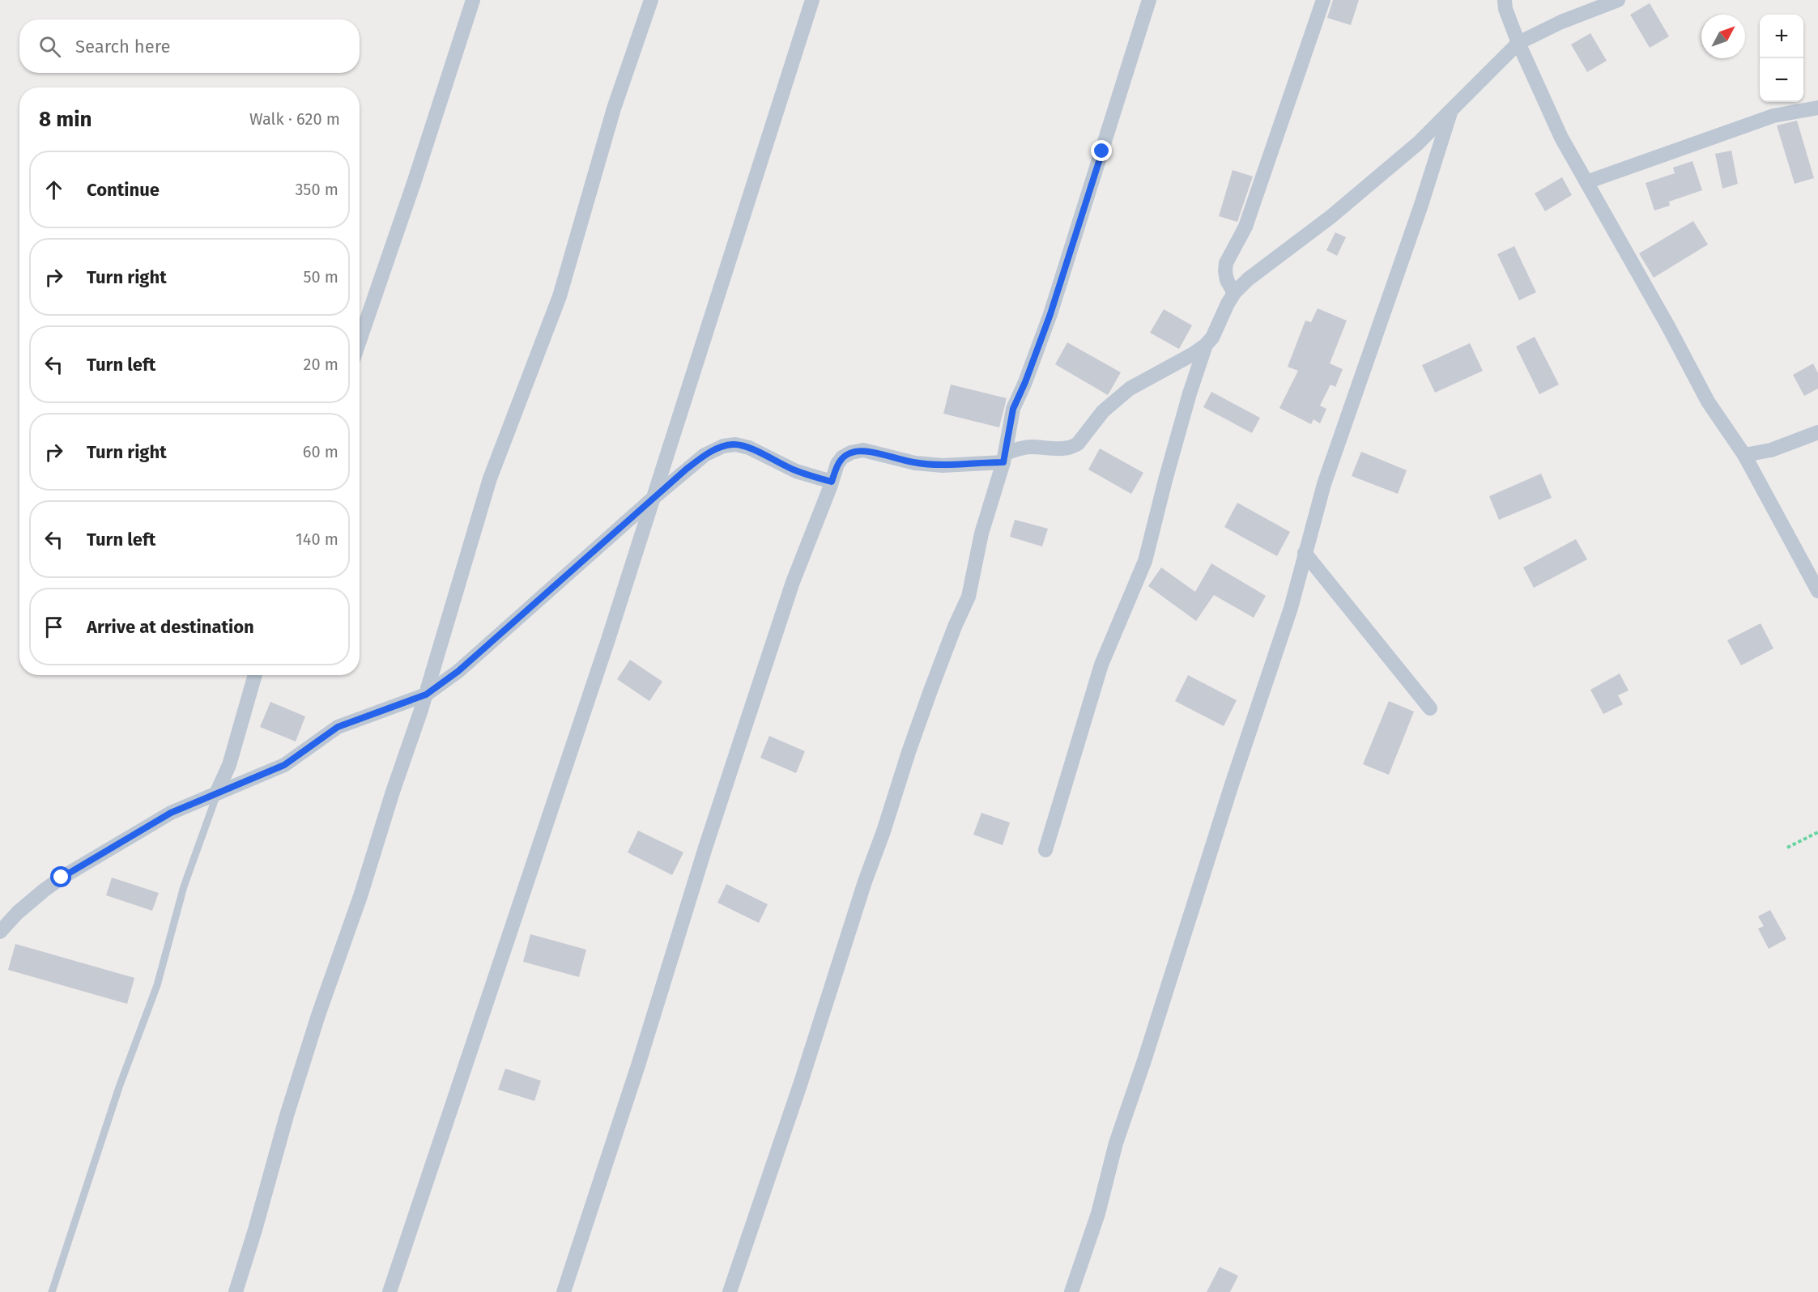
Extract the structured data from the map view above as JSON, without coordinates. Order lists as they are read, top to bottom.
{
  "north": "top right",
  "page": {
    "map_buttons": ["+", "−"],
    "search": "Search here",
    "heading": ["8 min", "Walk · 620 m"],
    "list": [
      ["Continue", "350 m"],
      ["Turn right", "50 m"],
      ["Turn left", "20 m"],
      ["Turn right", "60 m"],
      ["Turn left", "140 m"],
      "Arrive at destination"
    ]
  }
}
